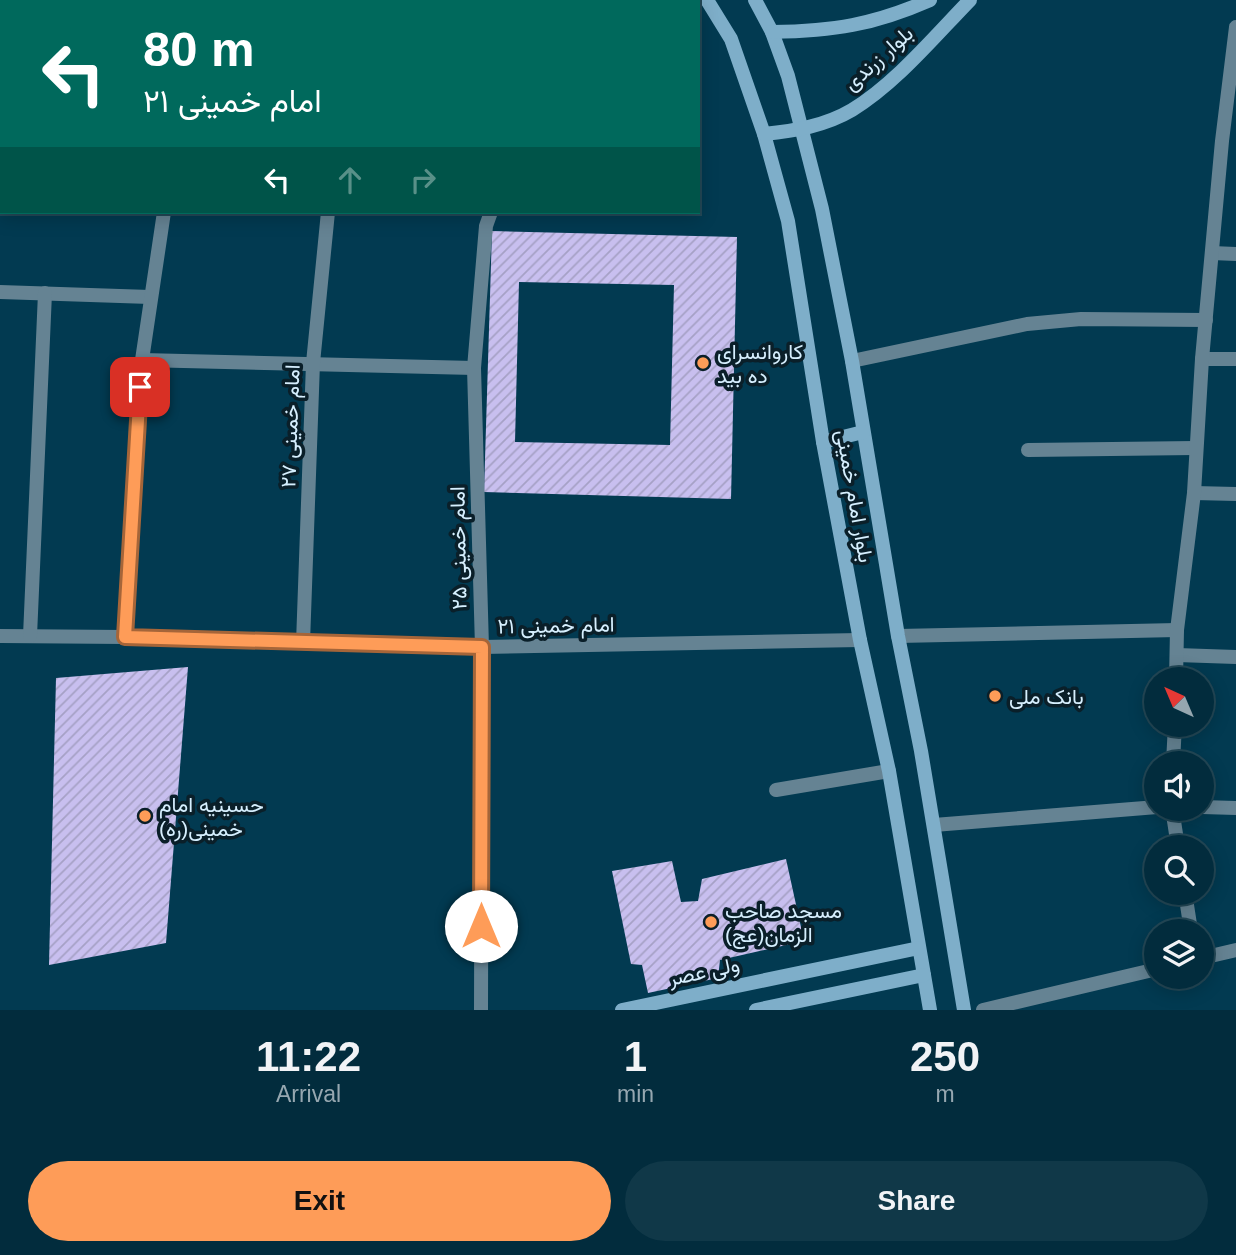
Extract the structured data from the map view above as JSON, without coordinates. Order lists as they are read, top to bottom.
{
  "streets": {
    "main road": ["بلوار زرندی", "بلوار امام خمینی", "ولی عصر"],
    "street": ["امام خمینی ۲۷", "امام خمینی ۲۵", "امام خمینی ۲۱"]
  },
  "crossings": [
    ["بلوار زرندی", "بلوار امام خمینی"],
    ["امام خمینی ۲۷", "امام خمینی ۲۱"],
    ["بلوار امام خمینی", "امام خمینی ۲۱"],
    ["بلوار امام خمینی", "ولی عصر"],
    ["امام خمینی ۲۵", "امام خمینی ۲۱"]
  ],
  "places": [
    "کاروانسرای ده بید",
    "بانک ملی",
    "حسینیه امام خمینی(ره)",
    "مسجد صاحب الزمان(عج)"
  ],
  "north": "top left",
  "page": {
    "turn": ["80 m", "امام خمینی ۲۱"],
    "eta": [
      "11:22",
      "Arrival",
      "1",
      "min",
      "250",
      "m"
    ],
    "buttons": ["Exit", "Share"]
  }
}
